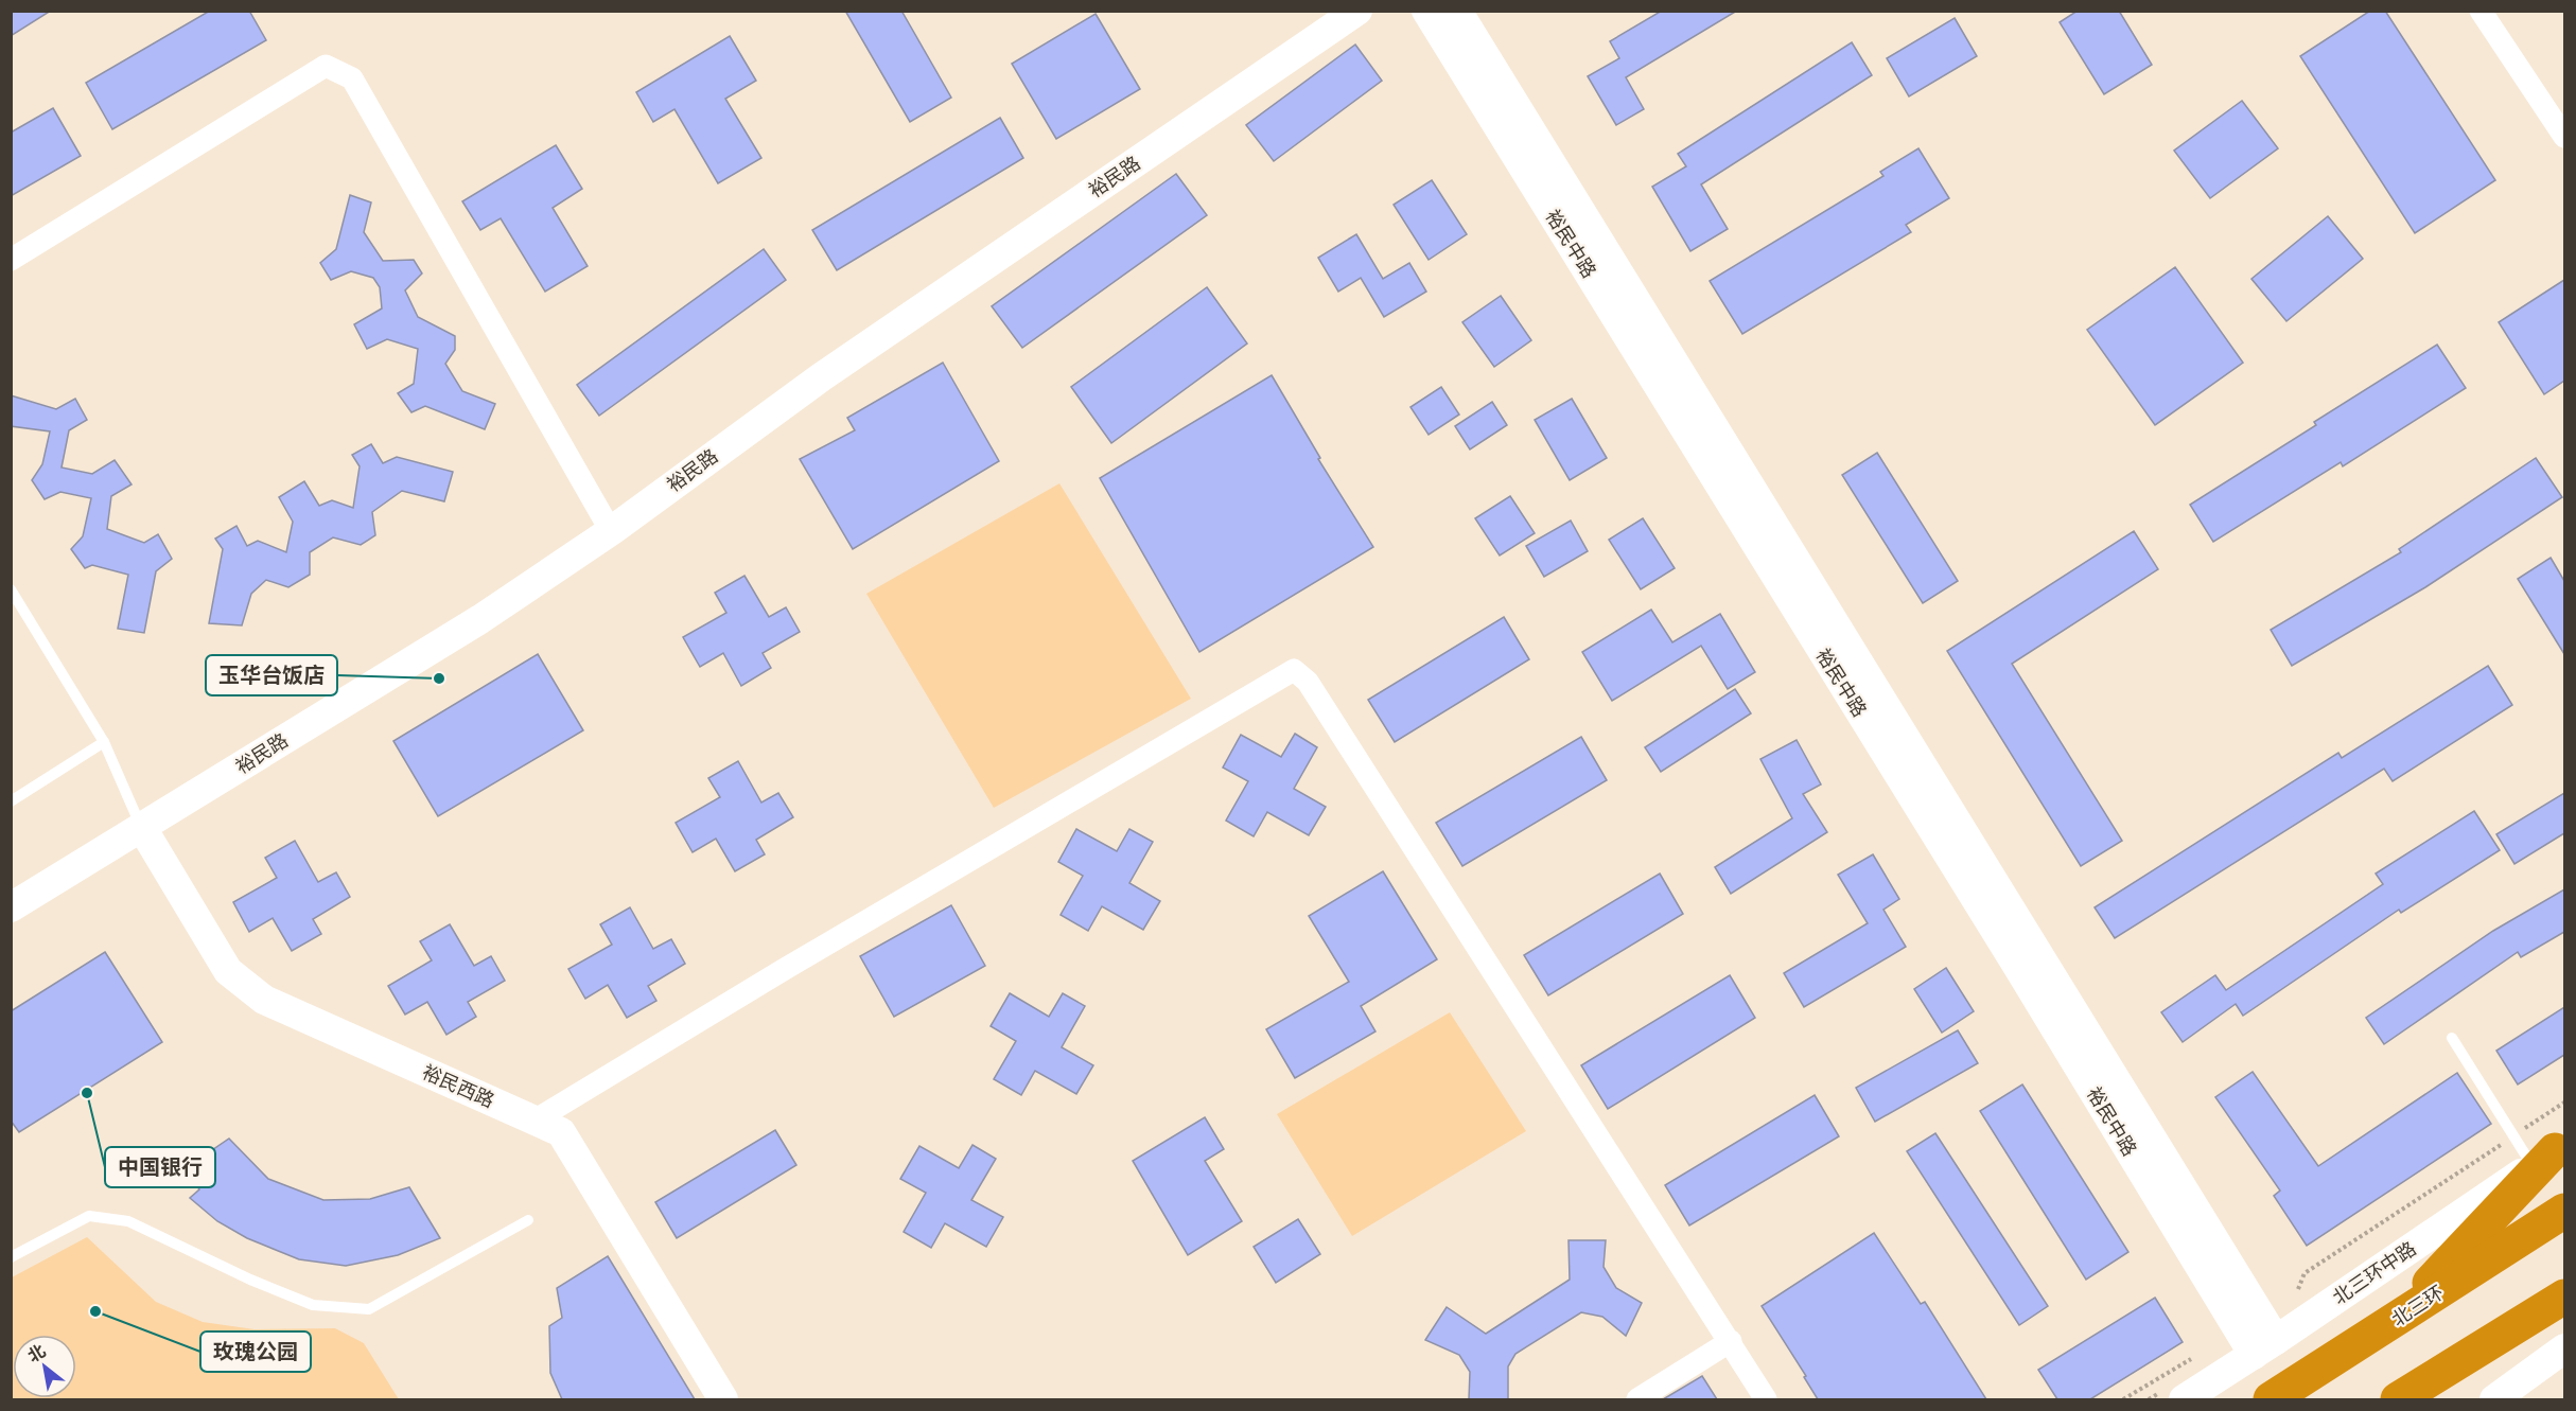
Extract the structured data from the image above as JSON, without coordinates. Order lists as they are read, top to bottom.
{
  "streets": {
    "highway": ["北三环"],
    "street": [
      "裕民路",
      "裕民中路",
      "裕民西路",
      "北三环中路"
    ]
  },
  "crossings": [
    ["裕民路", "裕民西路"],
    ["裕民中路", "北三环中路"]
  ],
  "places": ["玉华台饭店", "中国银行", "玫瑰公园"],
  "north": "top left"
}
